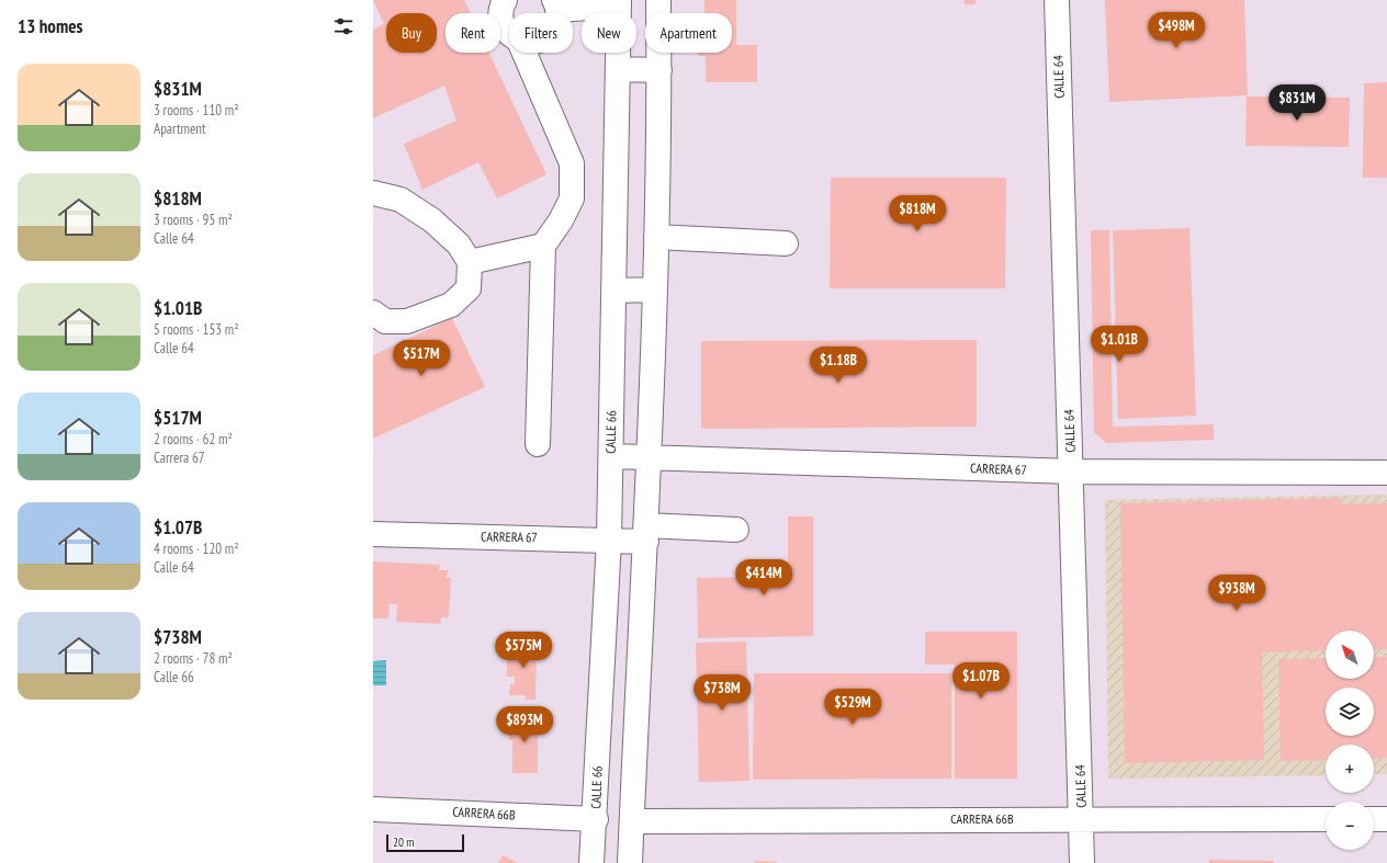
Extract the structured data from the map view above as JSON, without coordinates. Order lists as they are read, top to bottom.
{
  "streets": {
    "street": [
      "CALLE 64",
      "CALLE 66",
      "CARRERA 67",
      "CARRERA 66B"
    ]
  },
  "crossings": [
    ["CALLE 64", "CARRERA 67"],
    ["CALLE 64", "CARRERA 66B"],
    ["CALLE 66", "CARRERA 67"],
    ["CALLE 66", "CARRERA 66B"]
  ],
  "scale_bar": "20 m",
  "north": "top left",
  "page": {
    "heading": "13 homes",
    "price": [
      "$498M",
      "$831M",
      "$818M",
      "$1.01B",
      "$517M",
      "$1.18B",
      "$414M",
      "$938M",
      "$575M",
      "$1.07B",
      "$738M",
      "$529M",
      "$893M"
    ],
    "chip": [
      "Buy",
      "Rent",
      "Filters",
      "New",
      "Apartment"
    ],
    "list": [
      {
        "name": "$831M",
        "note": "3 rooms · 110 m² · Apartment"
      },
      {
        "name": "$818M",
        "note": "3 rooms · 95 m² · Calle 64"
      },
      {
        "name": "$1.01B",
        "note": "5 rooms · 153 m² · Calle 64"
      },
      {
        "name": "$517M",
        "note": "2 rooms · 62 m² · Carrera 67"
      },
      {
        "name": "$1.07B",
        "note": "4 rooms · 120 m² · Calle 64"
      },
      {
        "name": "$738M",
        "note": "2 rooms · 78 m² · Calle 66"
      }
    ],
    "map_buttons": ["+", "−"],
    "scale": "20 m"
  }
}
